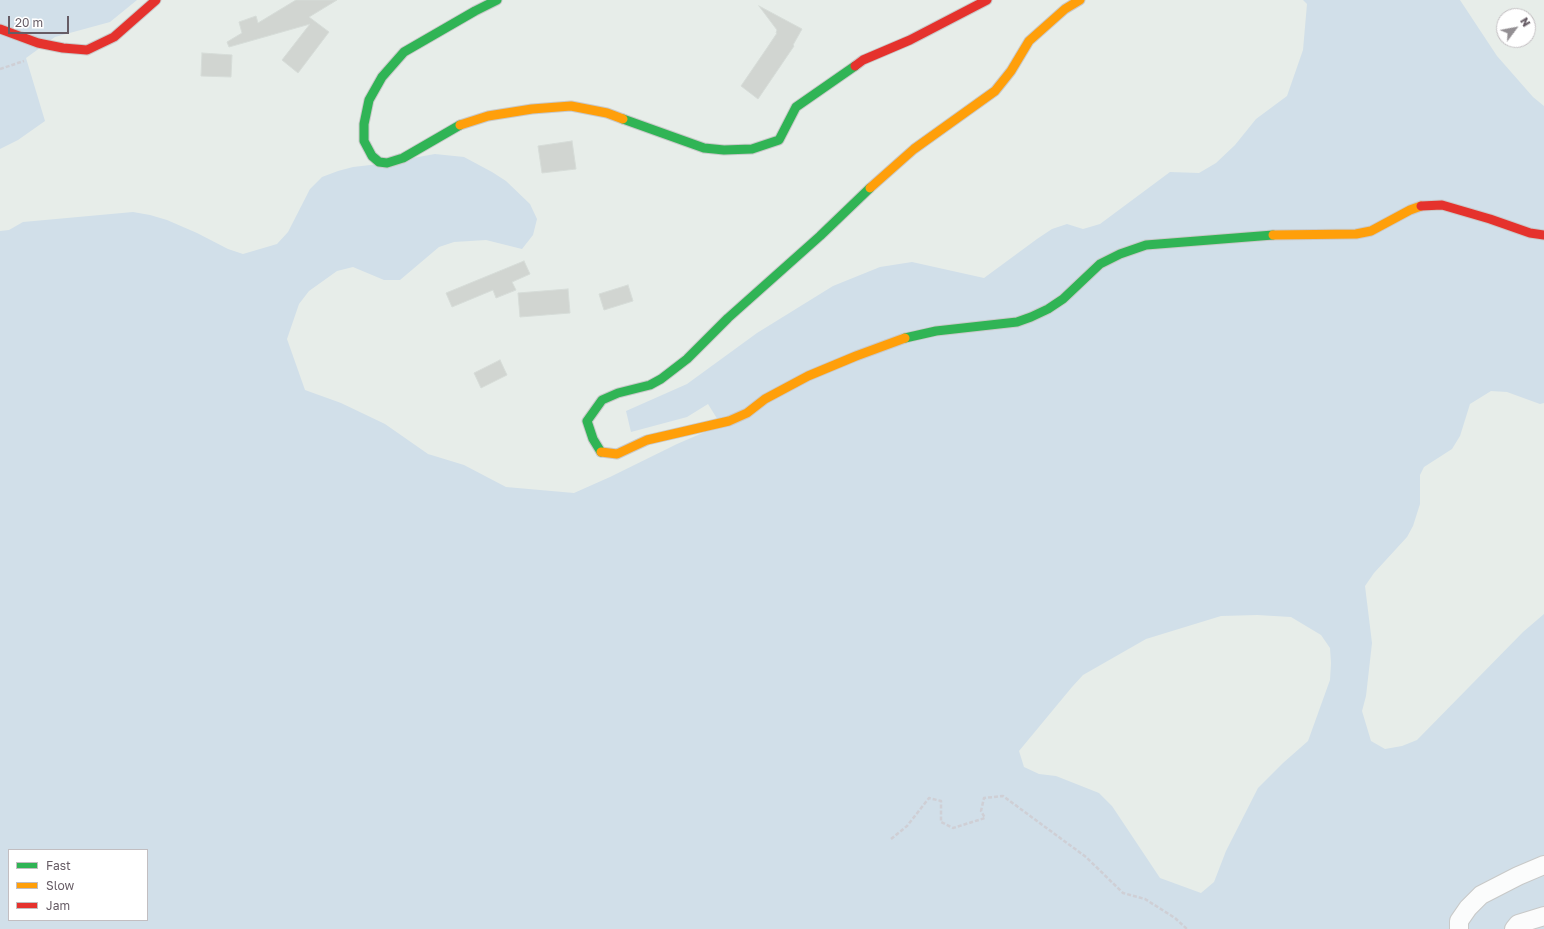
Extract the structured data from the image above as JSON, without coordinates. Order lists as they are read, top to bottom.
{
  "legend": ["Fast", "Slow", "Jam"],
  "scale_bar": "20 m",
  "north": "top right"
}
